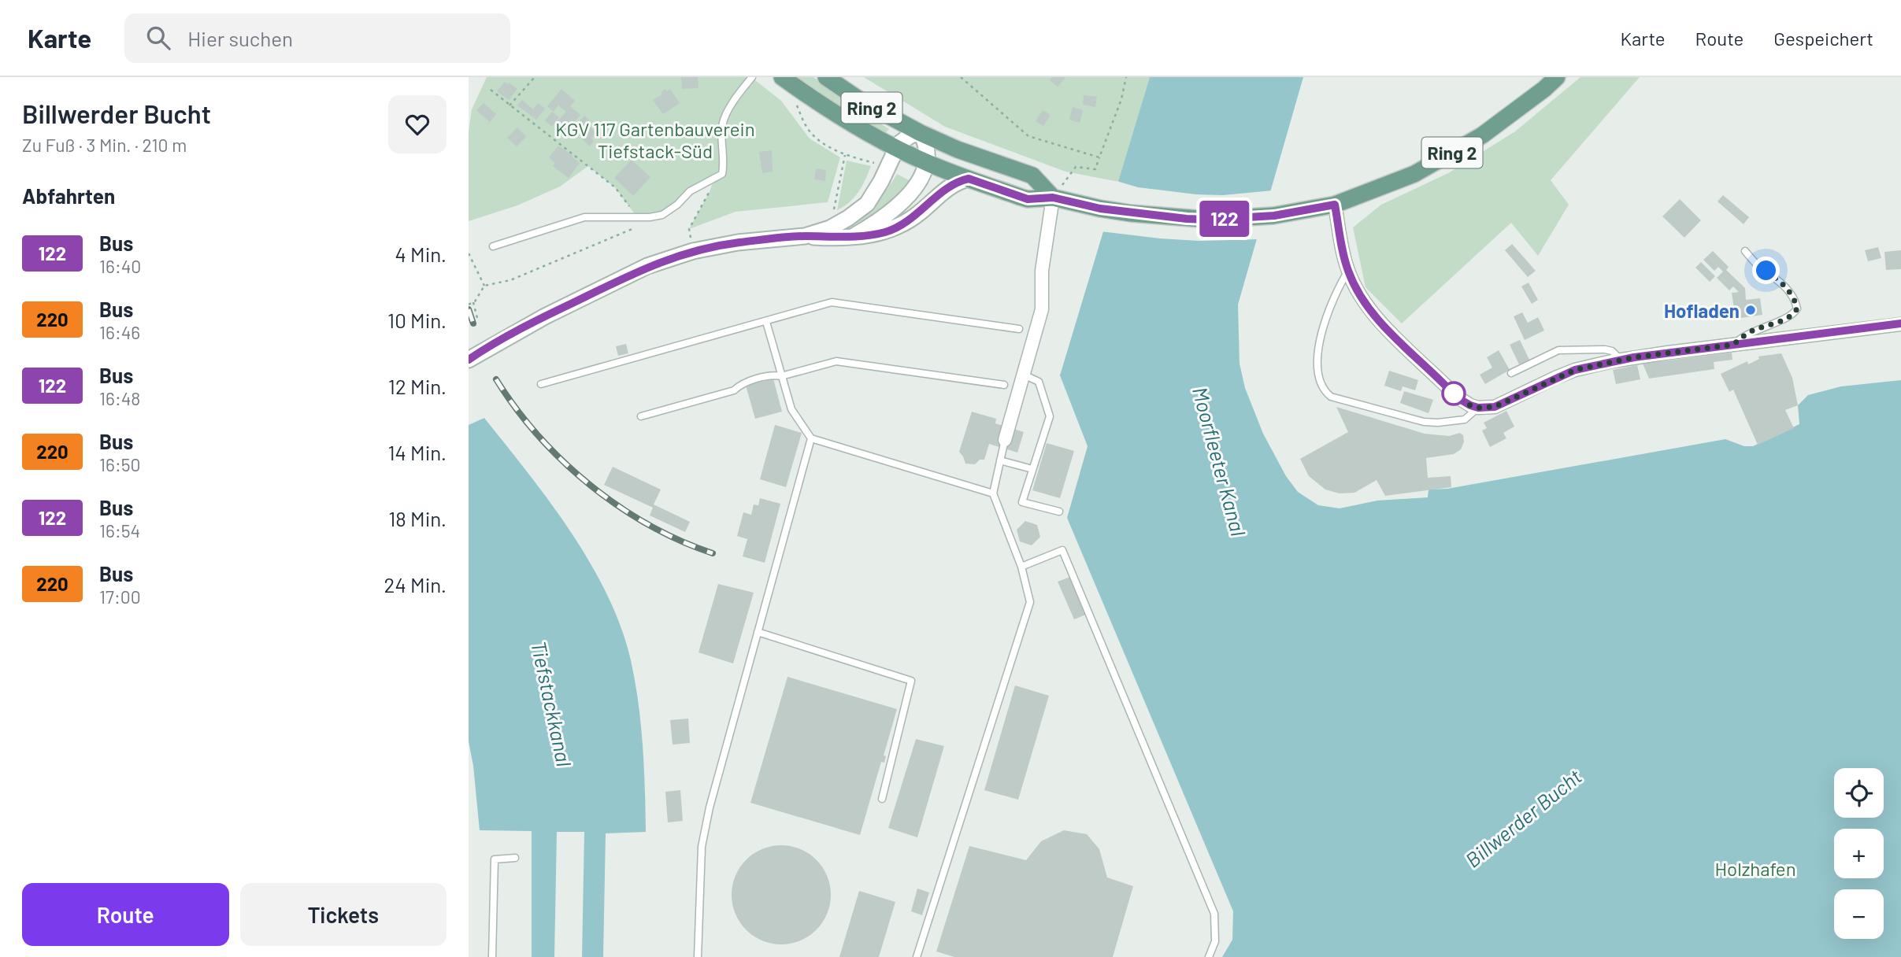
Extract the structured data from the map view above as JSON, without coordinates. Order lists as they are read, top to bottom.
{
  "streets": {
    "main road": ["Ring 2"]
  },
  "water": ["Moorfleeter Kanal", "Tiefstackkanal", "Billwerder Bucht"],
  "parks": ["KGV 117 Gartenbauverein Tiefstack-Süd", "Holzhafen"],
  "places": ["Hofladen"],
  "lines": ["bus line 122"],
  "page": {
    "header": "Karte",
    "search": "Hier suchen",
    "nav": ["Karte", "Route", "Gespeichert"],
    "heading": [
      ["Billwerder Bucht", "Zu Fuß · 3 Min. · 210 m"],
      "Abfahrten"
    ],
    "on_map": "122",
    "list": [
      {
        "mark": "122",
        "name": "Bus",
        "note": "16:40",
        "value": "4 Min."
      },
      {
        "mark": "220",
        "name": "Bus",
        "note": "16:46",
        "value": "10 Min."
      },
      {
        "mark": "122",
        "name": "Bus",
        "note": "16:48",
        "value": "12 Min."
      },
      {
        "mark": "220",
        "name": "Bus",
        "note": "16:50",
        "value": "14 Min."
      },
      {
        "mark": "122",
        "name": "Bus",
        "note": "16:54",
        "value": "18 Min."
      },
      {
        "mark": "220",
        "name": "Bus",
        "note": "17:00",
        "value": "24 Min."
      }
    ],
    "map_buttons": ["+", "−"],
    "buttons": ["Route", "Tickets"]
  }
}
